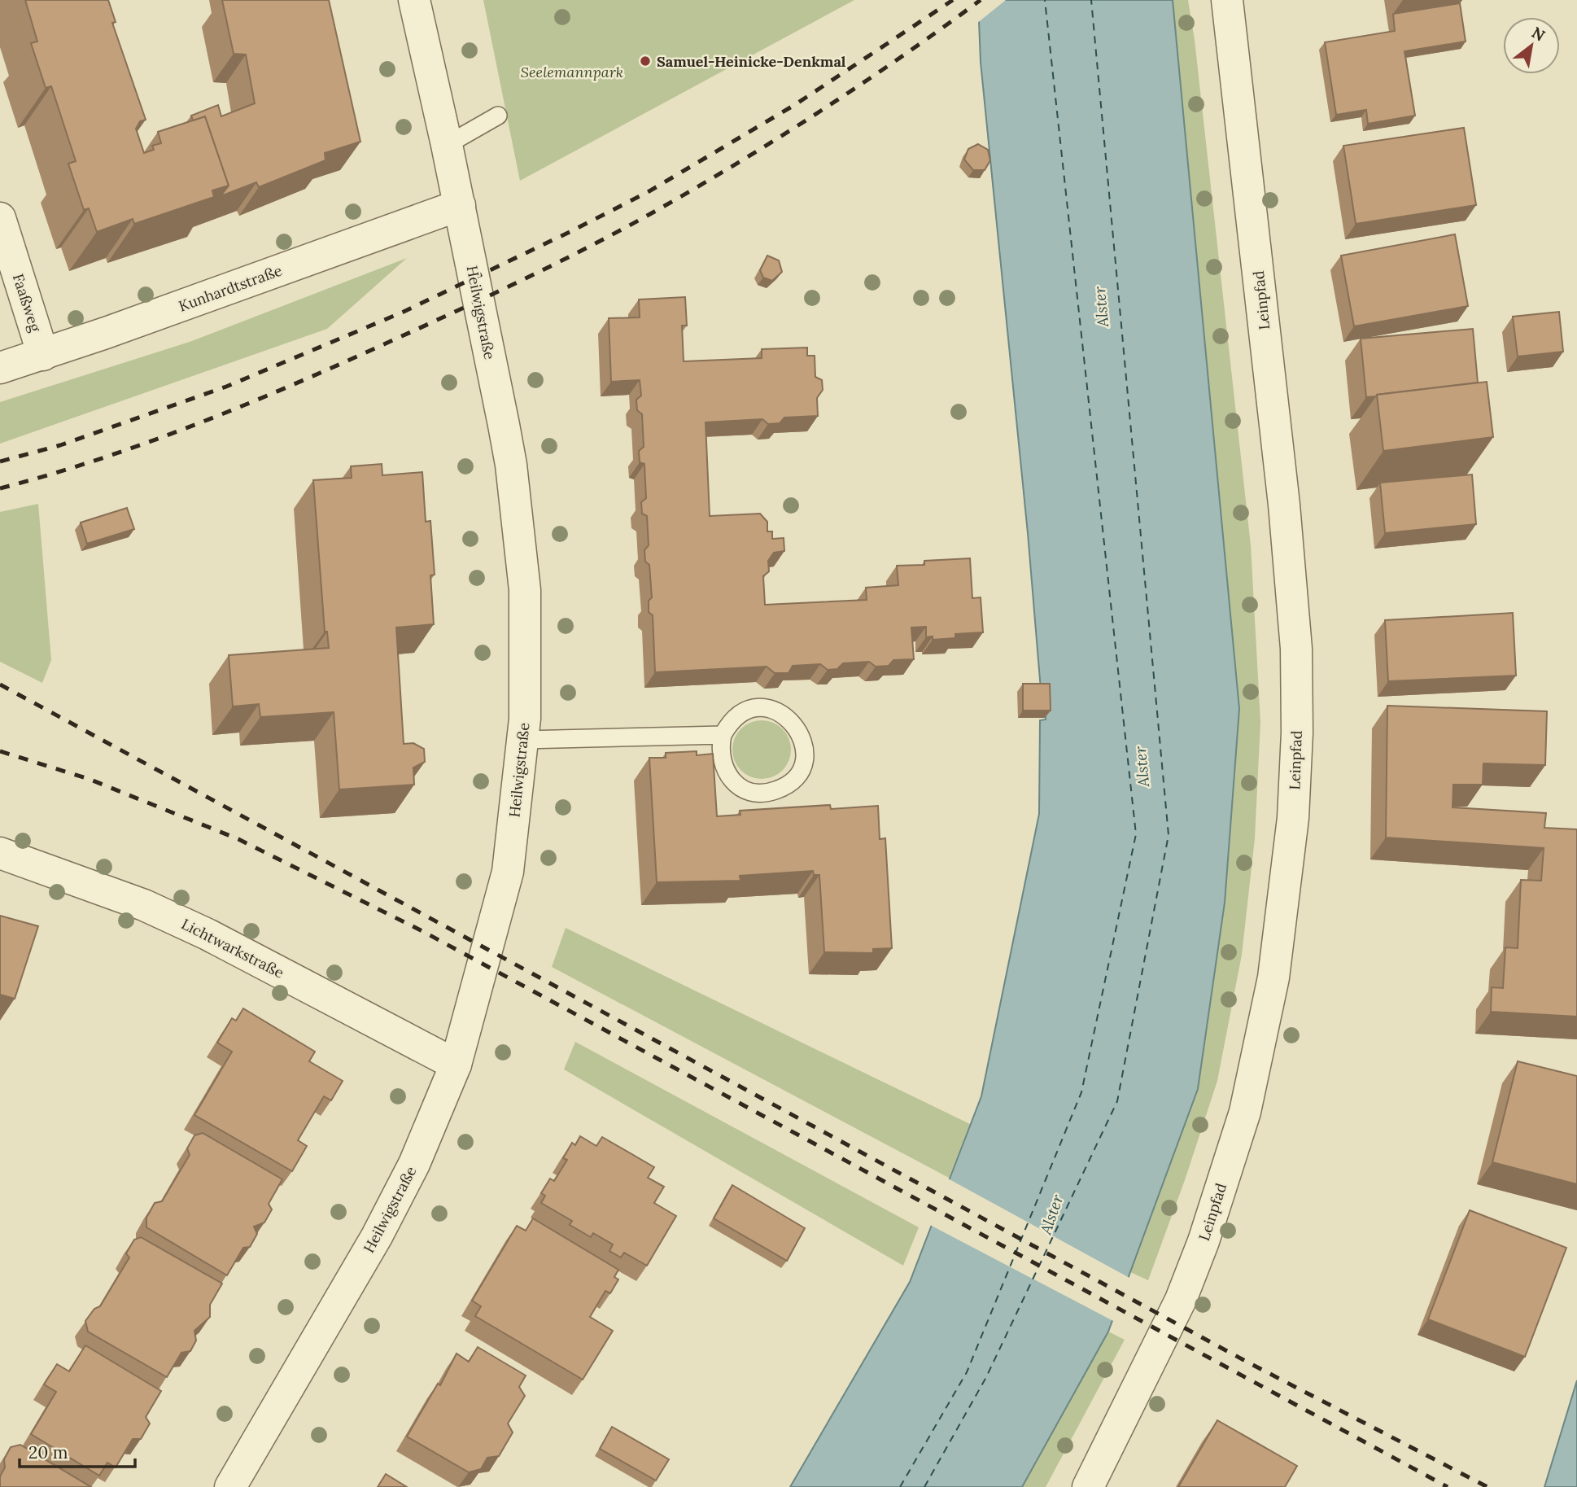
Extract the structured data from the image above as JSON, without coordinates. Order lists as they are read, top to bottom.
{
  "streets": {
    "street": [
      "Kunhardtstraße",
      "Leinpfad",
      "Faaßweg",
      "Heilwigstraße",
      "Lichtwarkstraße"
    ]
  },
  "crossings": [
    ["Kunhardtstraße", "Faaßweg"],
    ["Kunhardtstraße", "Heilwigstraße"],
    ["Heilwigstraße", "Lichtwarkstraße"]
  ],
  "water": ["Alster"],
  "parks": ["Seelemannpark"],
  "places": ["Samuel-Heinicke-Denkmal"],
  "scale_bar": "20 m",
  "north": "top right"
}
